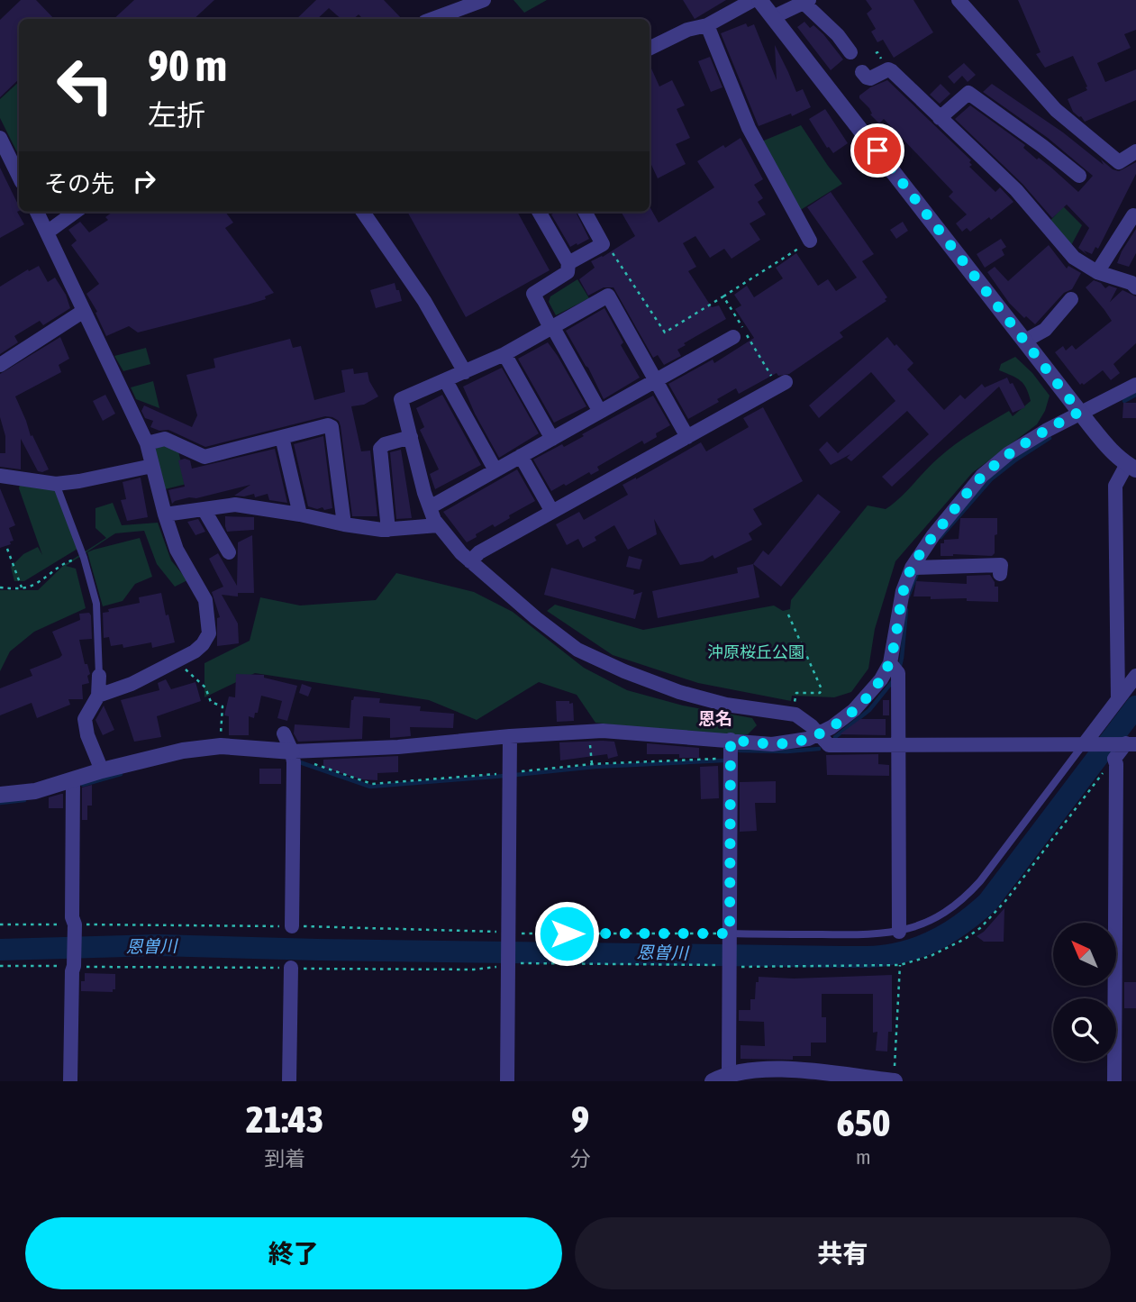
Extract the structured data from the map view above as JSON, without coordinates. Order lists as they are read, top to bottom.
{
  "districts": ["恩名"],
  "water": ["恩曽川"],
  "parks": ["沖原桜丘公園"],
  "north": "top left",
  "page": {
    "turn": ["90 m", "左折"],
    "then": "その先",
    "eta": [
      "21:43",
      "到着",
      "9",
      "分",
      "650",
      "m"
    ],
    "buttons": ["終了", "共有"]
  }
}
